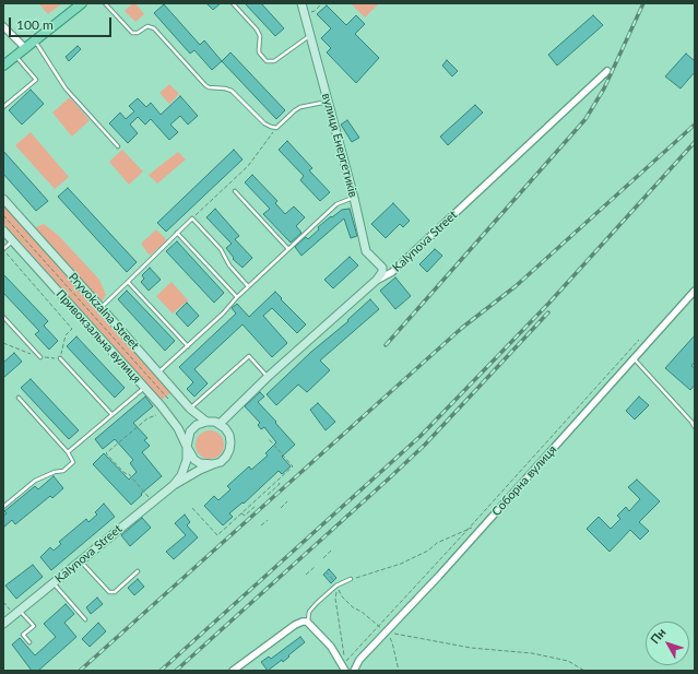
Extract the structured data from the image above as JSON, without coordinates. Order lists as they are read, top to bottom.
{
  "streets": {
    "street": [
      "вулиця Енергетиків",
      "Kalynova Street",
      "Pryvokzalna Street",
      "Привокзальна вулиця",
      "Соборна вулиця"
    ]
  },
  "crossings": [
    ["вулиця Енергетиків", "Kalynova Street"],
    ["Kalynova Street", "Pryvokzalna Street"],
    ["Kalynova Street", "Привокзальна вулиця"],
    ["Pryvokzalna Street", "Привокзальна вулиця"]
  ],
  "scale_bar": "100 m",
  "north": "top left"
}
